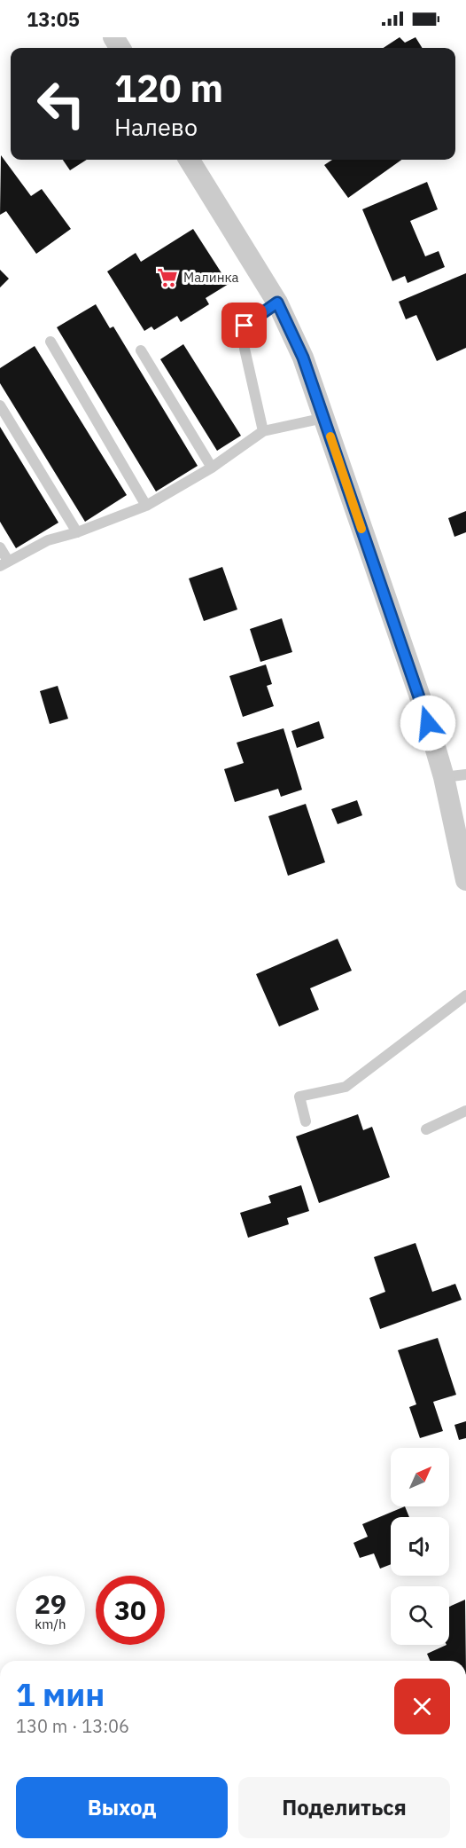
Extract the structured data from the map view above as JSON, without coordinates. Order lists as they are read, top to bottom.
{
  "places": {
    "supermarket": ["Малинка"]
  },
  "north": "top right",
  "page": {
    "status": "13:05",
    "turn": ["120 m", "Налево"],
    "speed": "29 km/h",
    "limit": "30",
    "heading": ["1 мин", "130 m · 13:06"],
    "buttons": ["Выход", "Поделиться"]
  }
}
